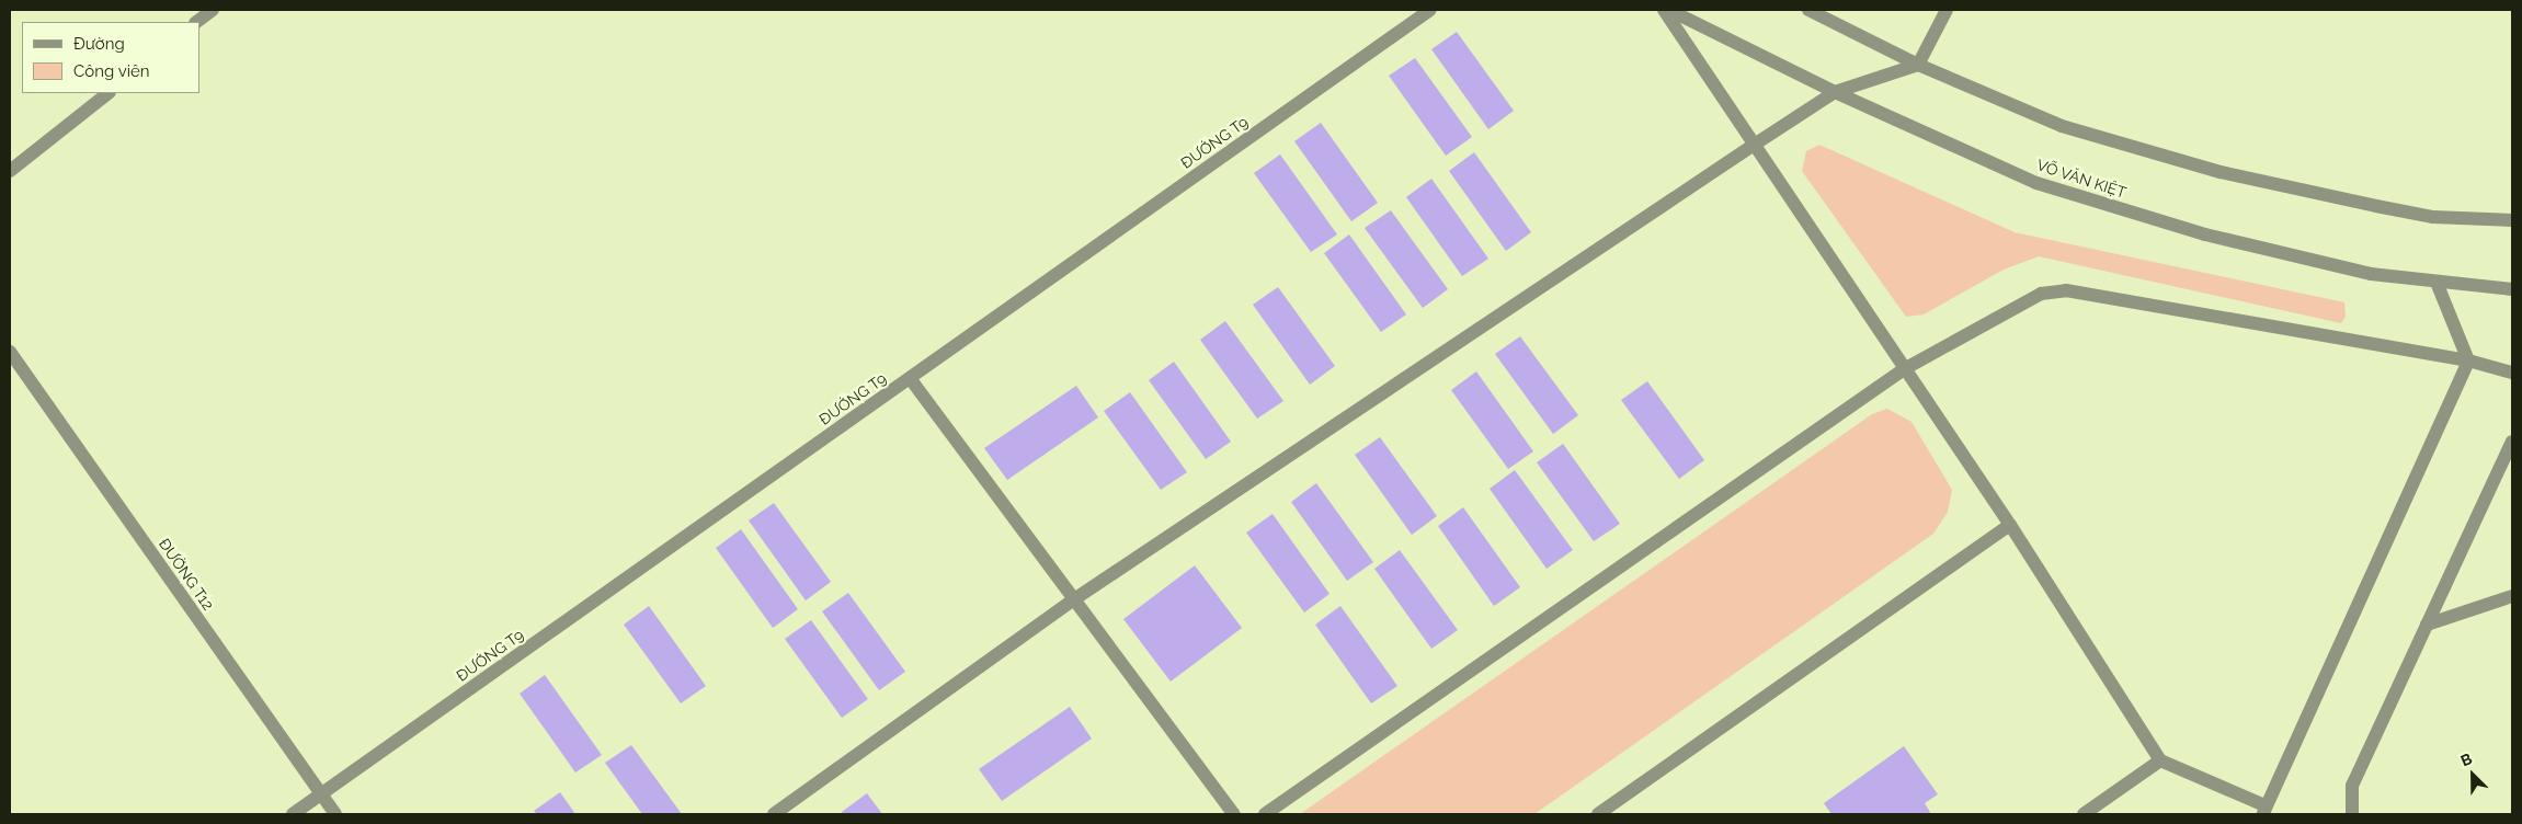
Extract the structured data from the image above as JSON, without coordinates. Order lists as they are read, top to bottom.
{
  "streets": {
    "street": ["ĐƯỚNG T9", "VÕ VĂN KIỆT", "ĐƯỜNG T12"]
  },
  "crossings": [
    ["ĐƯỚNG T9", "ĐƯỜNG T12"]
  ],
  "legend": ["Đường", "Công viên"],
  "north": "top left"
}
